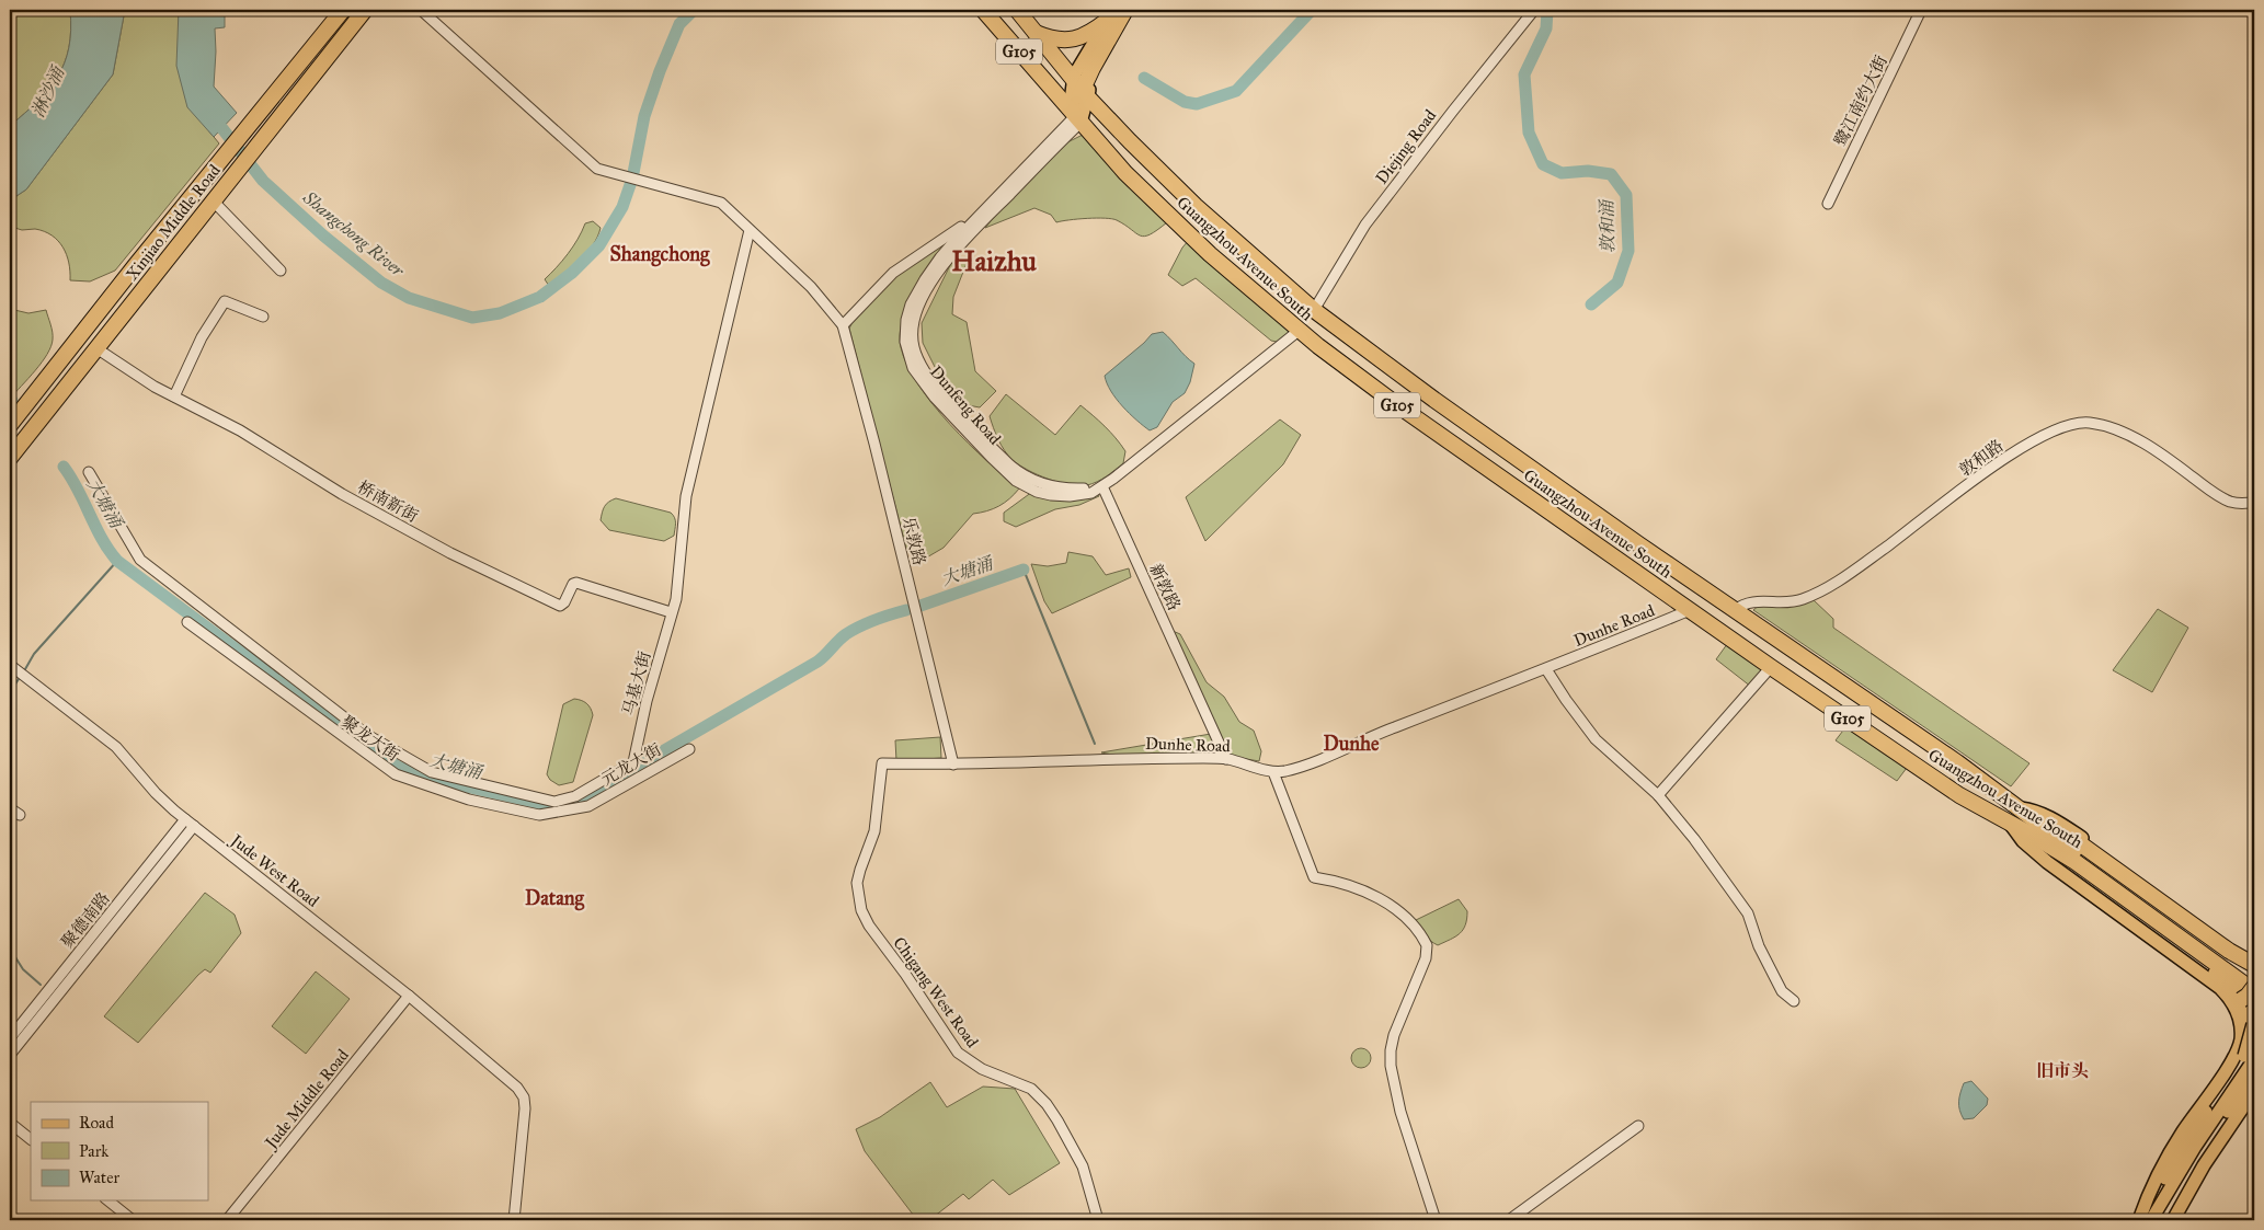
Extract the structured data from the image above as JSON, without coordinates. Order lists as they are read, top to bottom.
{
  "streets": {
    "highway": ["G105", "Xinjiao Middle Road", "Guangzhou Avenue South"],
    "street": [
      "鹭江南约大街",
      "Diejing Road",
      "Dunfeng Road",
      "敦和路",
      "桥南新街",
      "乐敦路",
      "新敦路",
      "Dunhe Road",
      "马基大街",
      "聚龙大街",
      "元龙大街",
      "Jude West Road",
      "聚德南路",
      "Chigang West Road",
      "Jude Middle Road"
    ]
  },
  "crossings": [
    ["Diejing Road", "Guangzhou Avenue South"],
    ["Xinjiao Middle Road", "桥南新街"],
    ["Guangzhou Avenue South", "Dunfeng Road"],
    ["Guangzhou Avenue South", "敦和路"],
    ["Guangzhou Avenue South", "Dunhe Road"],
    ["Dunfeng Road", "新敦路"],
    ["桥南新街", "马基大街"],
    ["乐敦路", "Dunhe Road"],
    ["新敦路", "Dunhe Road"],
    ["Dunhe Road", "Chigang West Road"],
    ["聚龙大街", "元龙大街"],
    ["Jude West Road", "聚德南路"],
    ["Jude West Road", "Jude Middle Road"]
  ],
  "districts": [
    "Shangchong",
    "Haizhu",
    "Dunhe",
    "Datang",
    "旧市头"
  ],
  "water": [
    "淋沙涌",
    "敦和涌",
    "Shangchong River",
    "大塘涌"
  ],
  "legend": ["Road", "Park", "Water"]
}
